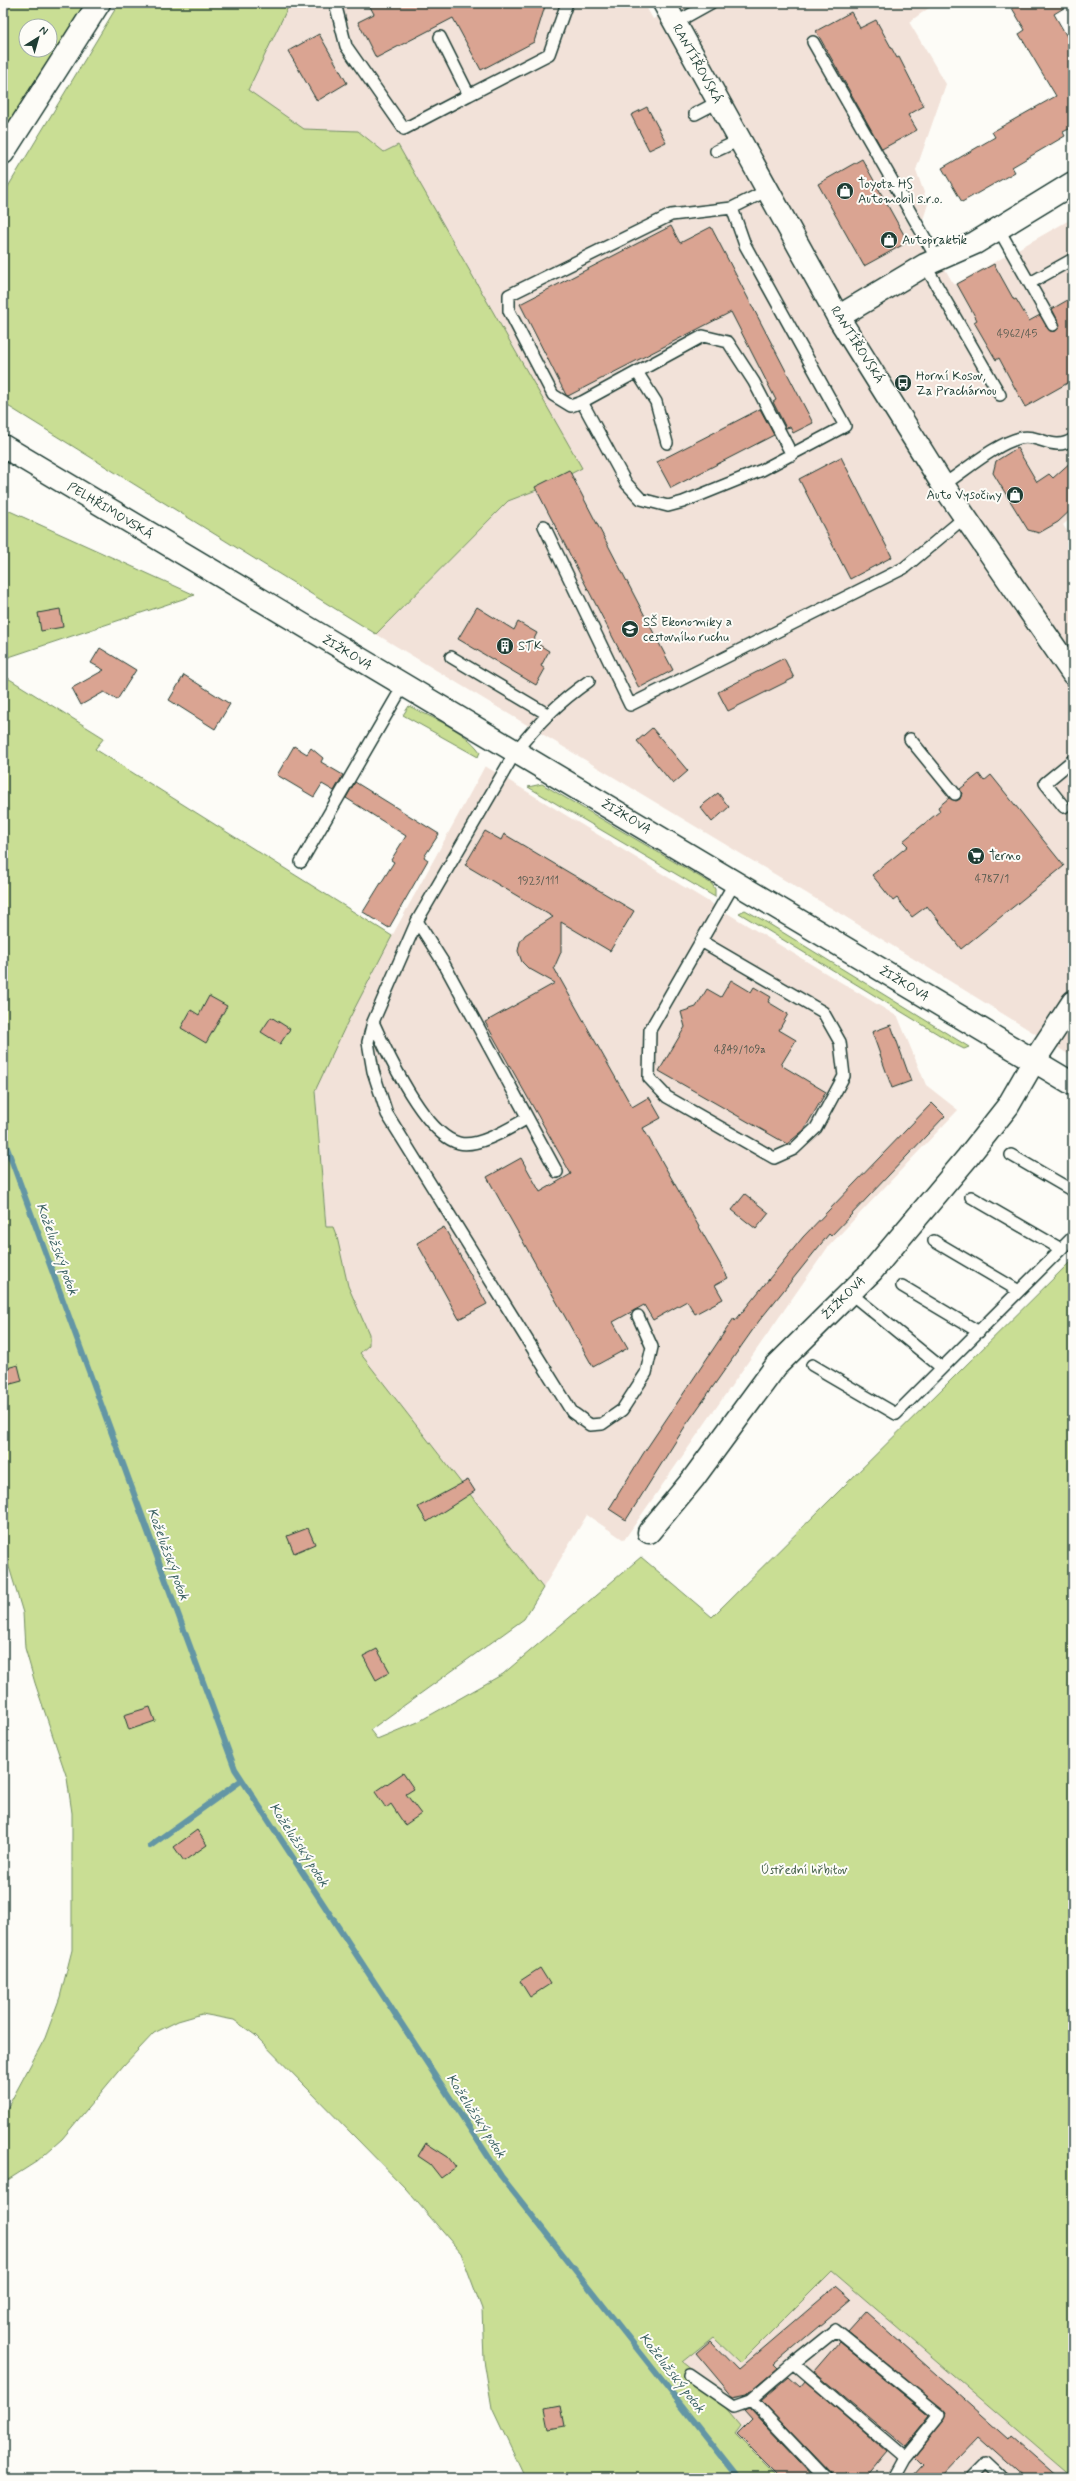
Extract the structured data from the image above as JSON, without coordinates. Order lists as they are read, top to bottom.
{
  "streets": {
    "street": ["RANTÍŘOVSKÁ", "PELHŘIMOVSKÁ", "ŽIŽKOVA"]
  },
  "crossings": [
    ["PELHŘIMOVSKÁ", "ŽIŽKOVA"]
  ],
  "water": ["Koželužský potok"],
  "parks": ["Ústřední hřbitov"],
  "places": {
    "shop": ["Toyota HS Automobil s.r.o.", "Autopraktik", "Auto Vysočiny"],
    "bus stop": ["Horní Kosov, Za Prachárnou"],
    "school or university": ["SŠ Ekonomiky a cestovního ruchu"],
    "building": ["STK"],
    "supermarket": ["Terno"]
  },
  "house_numbers": [
    "4962/45",
    "4787/1",
    "1923/111",
    "4849/109a"
  ],
  "north": "top right"
}
